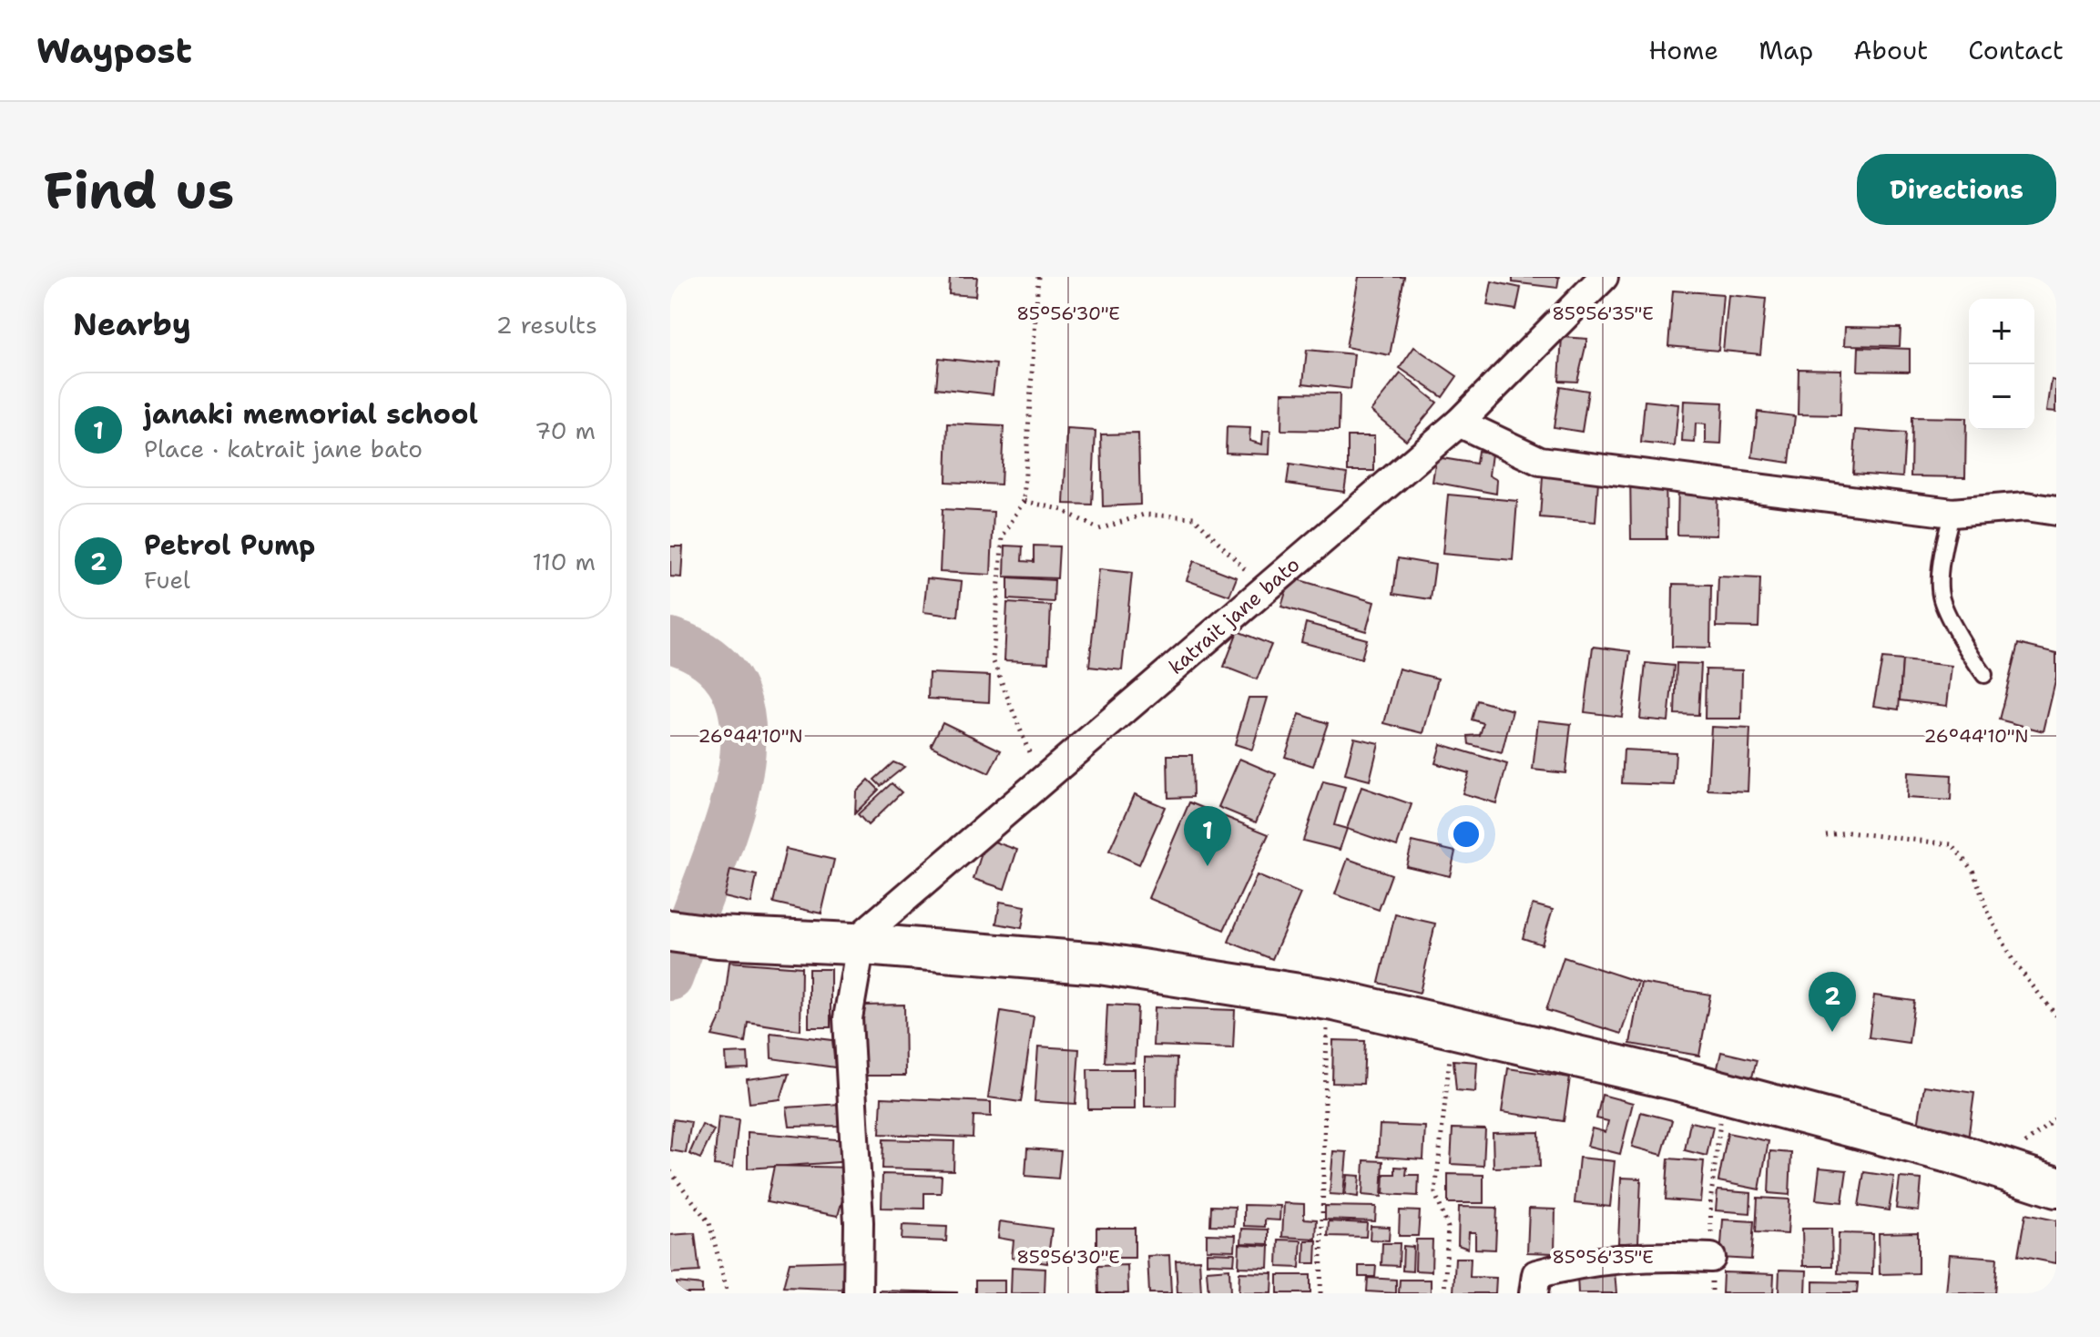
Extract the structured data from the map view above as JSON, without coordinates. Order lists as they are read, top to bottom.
{
  "streets": {
    "street": ["katrait jane bato"]
  },
  "page": {
    "header": "Waypost",
    "nav": [
      "Home",
      "Map",
      "About",
      "Contact"
    ],
    "buttons": "Directions",
    "title": "Find us",
    "heading": ["Nearby", "2 results"],
    "map_buttons": ["+", "−"],
    "list": [
      {
        "mark": "1",
        "name": "janaki memorial school",
        "note": "Place · katrait jane bato",
        "value": "70 m"
      },
      {
        "mark": "2",
        "name": "Petrol Pump",
        "note": "Fuel",
        "value": "110 m"
      }
    ],
    "pins": ["1", "2"]
  },
  "coordinates": ["85°56'30\"E", "85°56'35\"E", "26°44'10\"N"]
}
